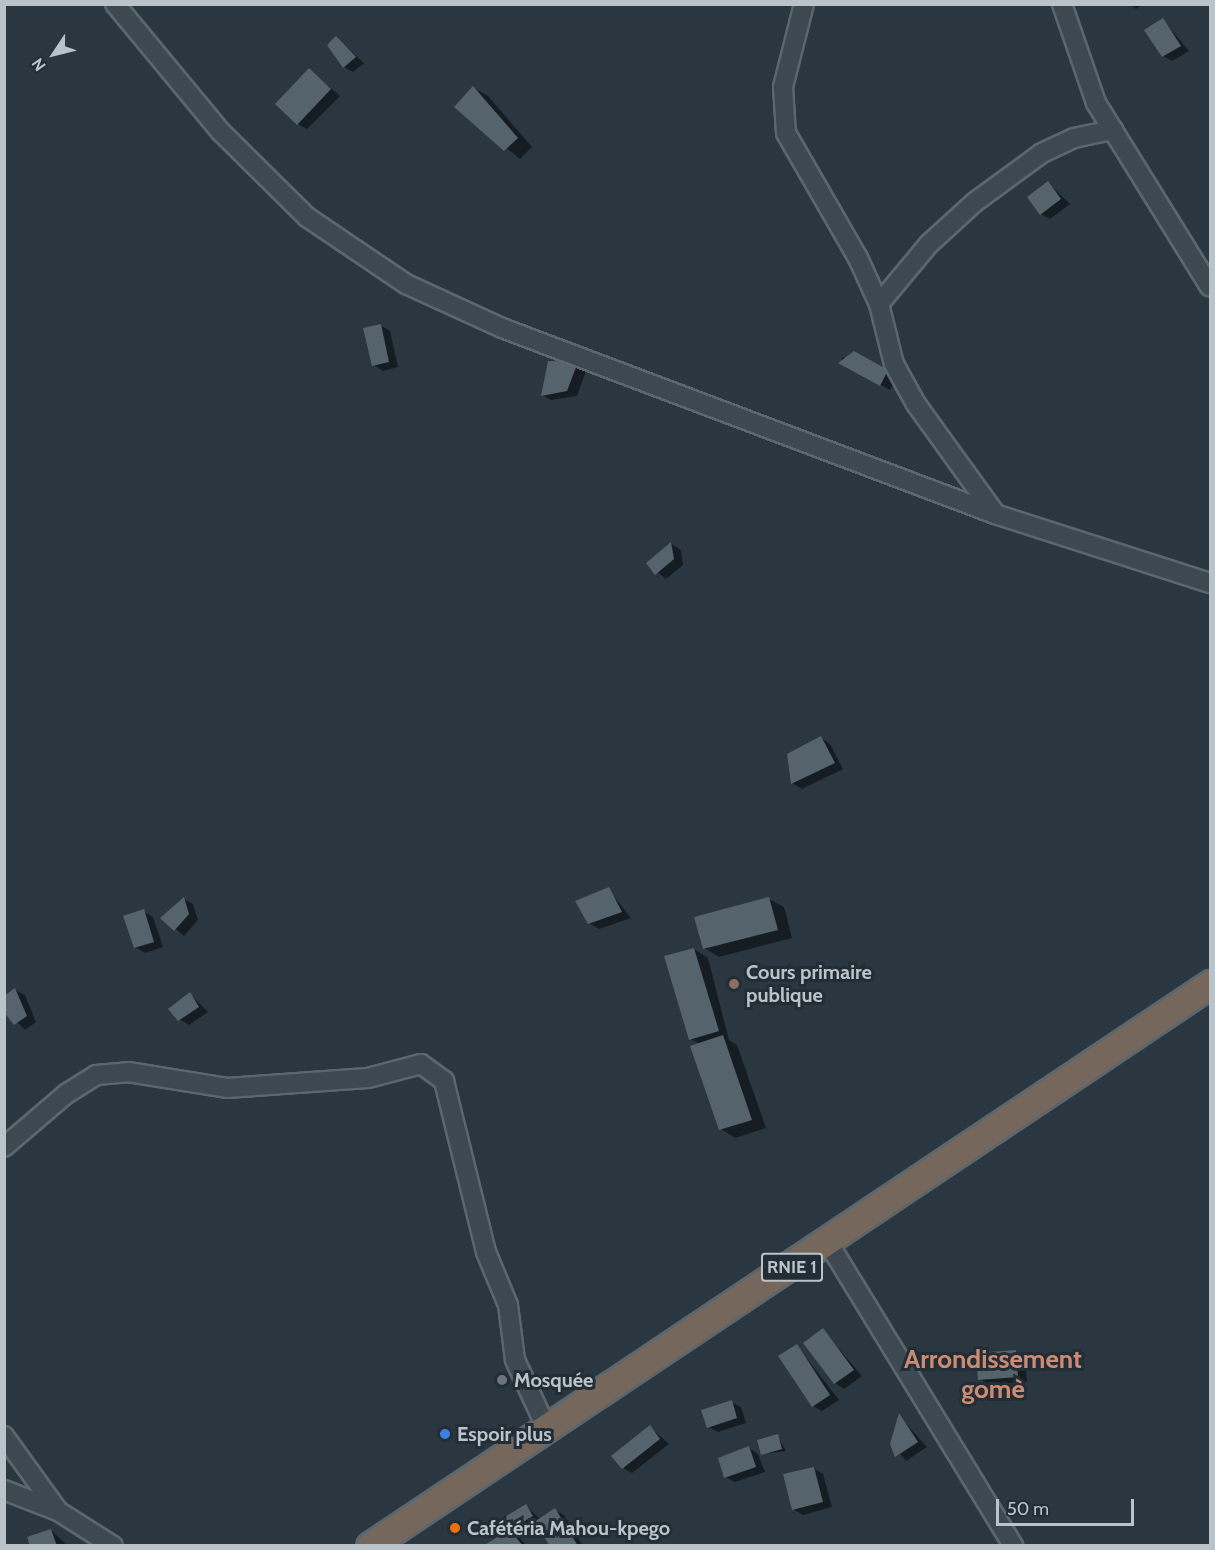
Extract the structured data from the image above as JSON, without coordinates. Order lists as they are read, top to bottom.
{
  "streets": {
    "highway": ["RNIE 1"]
  },
  "districts": ["Arrondissement gomè"],
  "places": [
    "Cours primaire publique",
    "Mosquée",
    "Espoir plus",
    "Cafétéria Mahou-kpego"
  ],
  "scale_bar": "50 m",
  "north": "bottom left"
}
